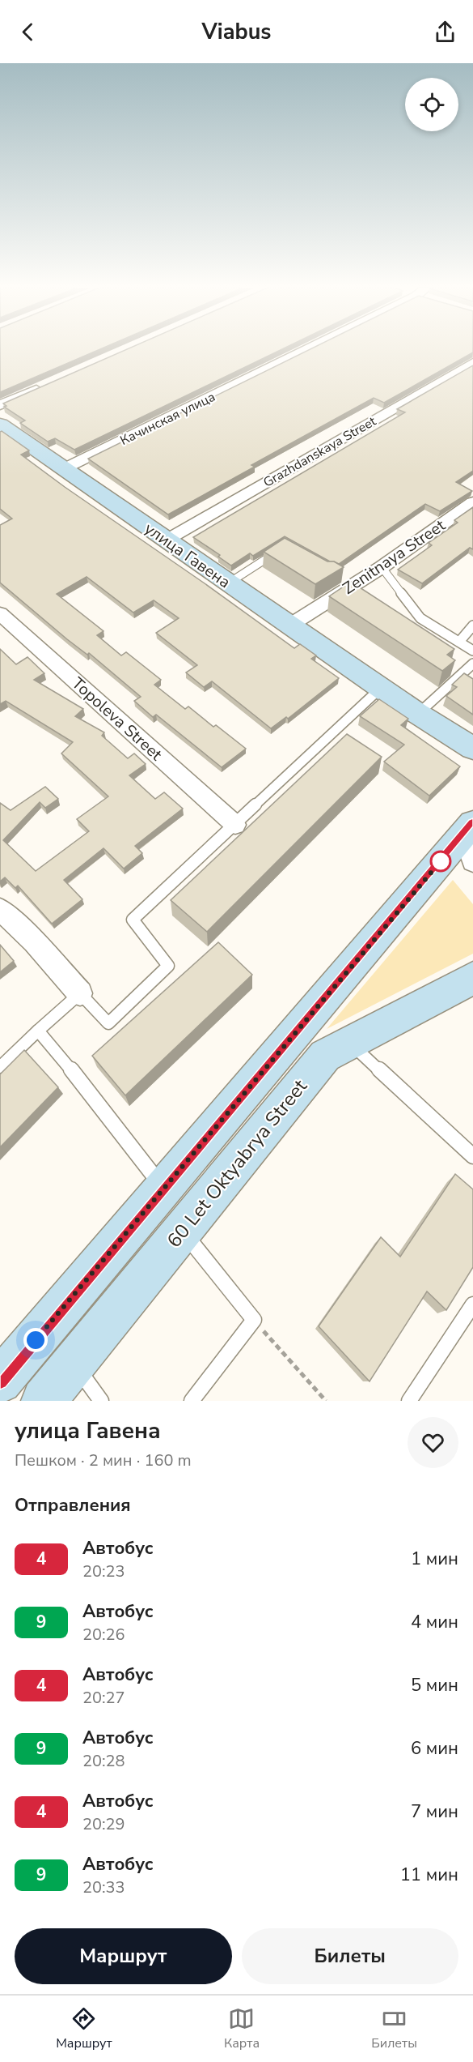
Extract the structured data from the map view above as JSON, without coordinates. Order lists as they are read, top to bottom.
{
  "streets": {
    "main road": ["улица Гавена", "60 Let Oktyabrya Street"],
    "street": [
      "Качинская улица",
      "Grazhdanskaya Street",
      "Zenitnaya Street",
      "Topoleva Street"
    ]
  },
  "crossings": [
    ["Качинская улица", "улица Гавена"],
    ["Grazhdanskaya Street", "улица Гавена"],
    ["улица Гавена", "Zenitnaya Street"]
  ],
  "lines": ["bus line 4"],
  "page": {
    "header": "Viabus",
    "heading": [
      ["улица Гавена", "Пешком · 2 мин · 160 m"],
      "Отправления"
    ],
    "list": [
      {
        "mark": "4",
        "name": "Автобус",
        "note": "20:23",
        "value": "1 мин"
      },
      {
        "mark": "9",
        "name": "Автобус",
        "note": "20:26",
        "value": "4 мин"
      },
      {
        "mark": "4",
        "name": "Автобус",
        "note": "20:27",
        "value": "5 мин"
      },
      {
        "mark": "9",
        "name": "Автобус",
        "note": "20:28",
        "value": "6 мин"
      },
      {
        "mark": "4",
        "name": "Автобус",
        "note": "20:29",
        "value": "7 мин"
      },
      {
        "mark": "9",
        "name": "Автобус",
        "note": "20:33",
        "value": "11 мин"
      }
    ],
    "buttons": ["Маршрут", "Билеты"],
    "tabs": ["Маршрут", "Карта", "Билеты"]
  }
}
